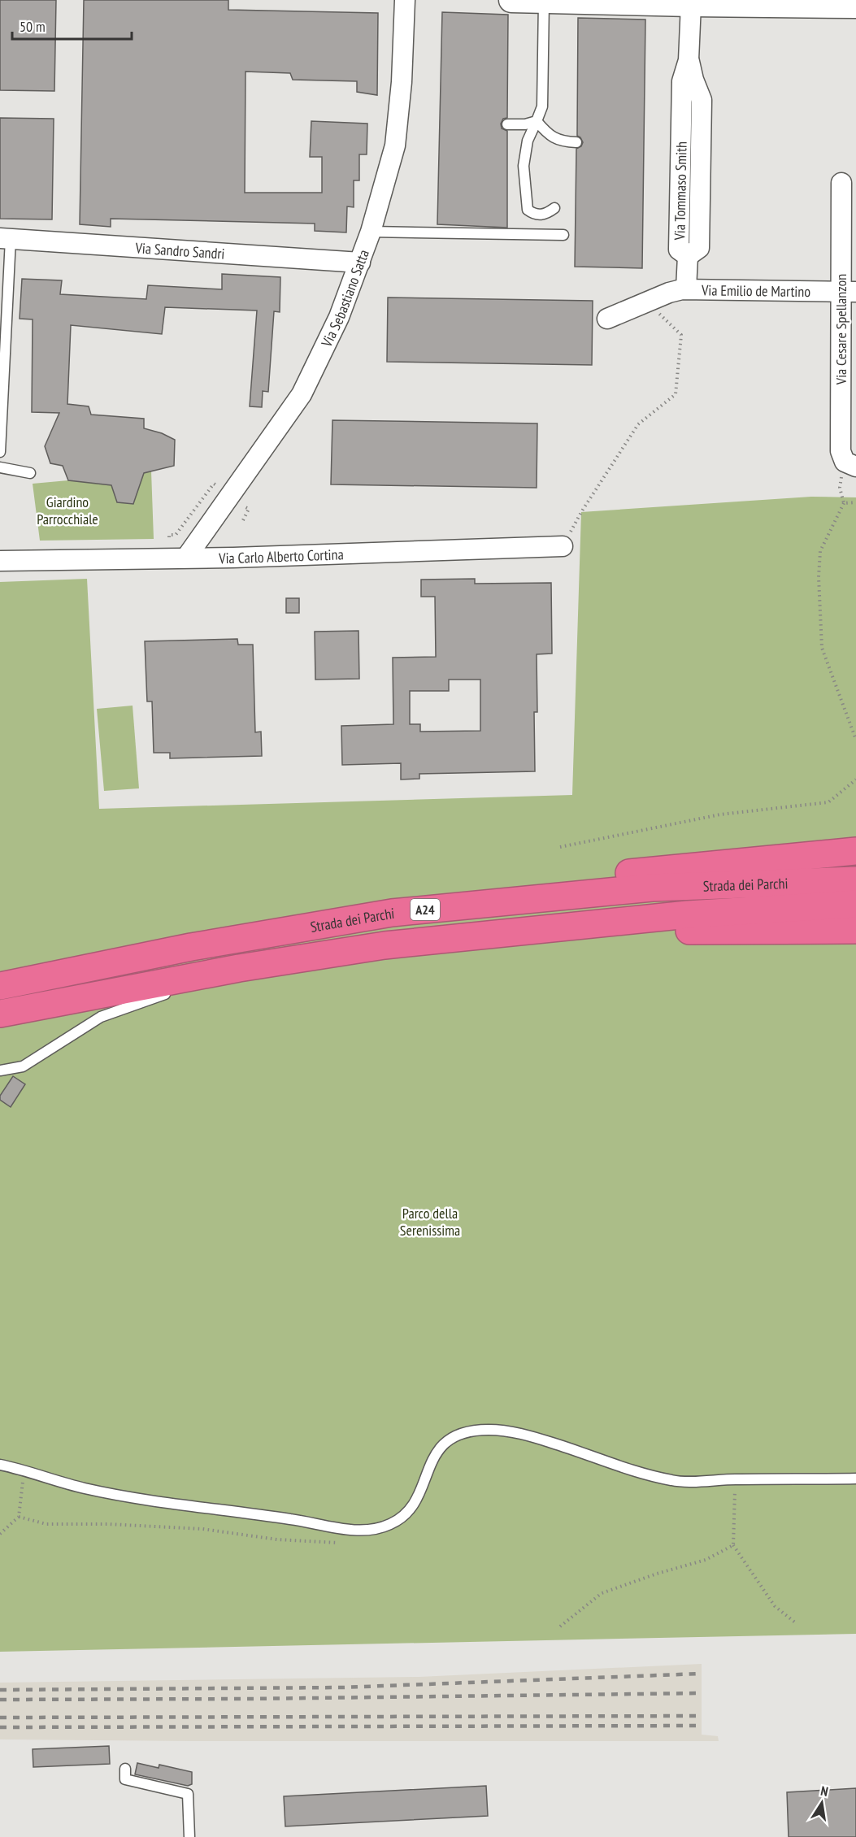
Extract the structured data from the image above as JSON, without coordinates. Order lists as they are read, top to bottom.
{
  "streets": {
    "highway": ["Strada dei Parchi", "A24"],
    "street": [
      "Via Tommaso Smith",
      "Via Sandro Sandri",
      "Via Emilio de Martino",
      "Via Sebastiano Satta",
      "Via Cesare Spellanzon",
      "Via Carlo Alberto Cortina"
    ]
  },
  "crossings": [
    ["Via Tommaso Smith", "Via Emilio de Martino"],
    ["Via Sandro Sandri", "Via Sebastiano Satta"],
    ["Via Emilio de Martino", "Via Cesare Spellanzon"],
    ["Via Sebastiano Satta", "Via Carlo Alberto Cortina"]
  ],
  "parks": ["Giardino Parrocchiale", "Parco della Serenissima"],
  "scale_bar": "50 m",
  "north": "top"
}
